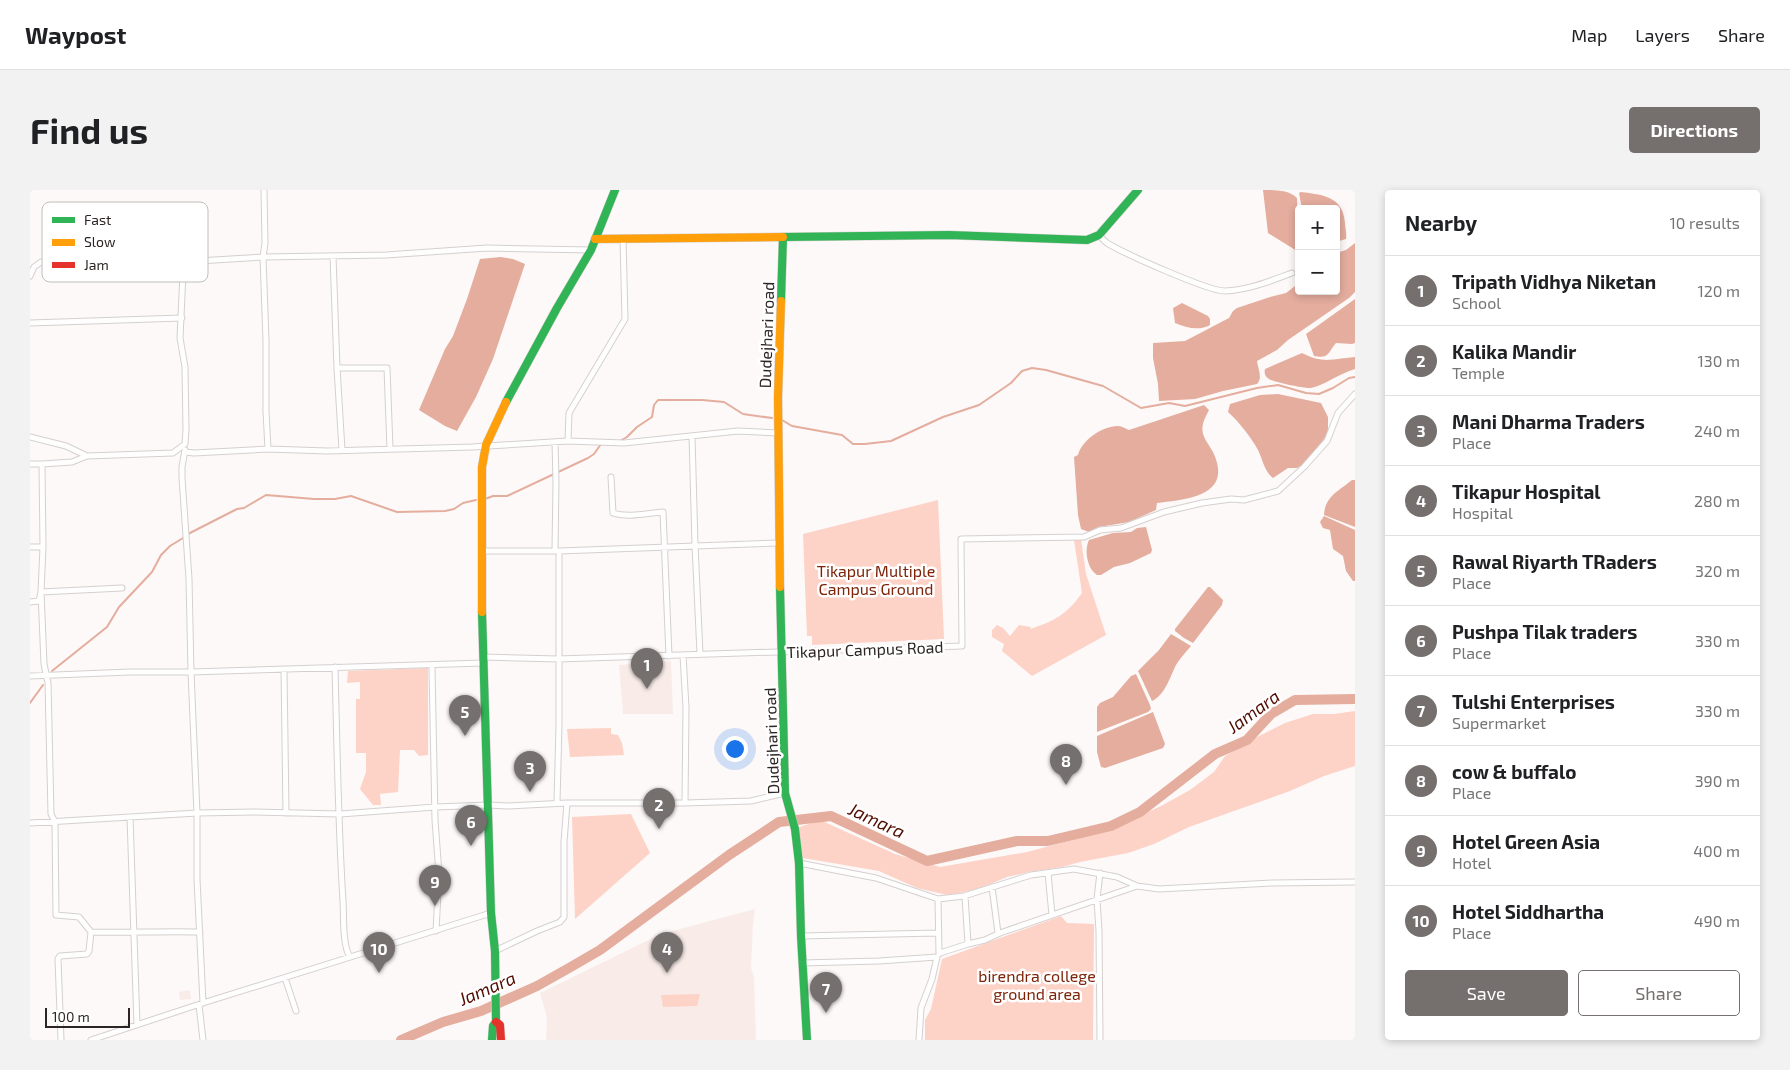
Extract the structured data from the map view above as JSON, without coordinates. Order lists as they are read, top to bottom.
{
  "streets": {
    "street": ["Dudejhari road", "Tikapur Campus Road"]
  },
  "crossings": [
    ["Dudejhari road", "Tikapur Campus Road"]
  ],
  "water": ["Jamara"],
  "parks": ["Tikapur Multiple Campus Ground", "birendra college ground area"],
  "legend": ["Fast", "Slow", "Jam"],
  "scale_bar": "100 m",
  "page": {
    "header": "Waypost",
    "nav": ["Map", "Layers", "Share"],
    "buttons": [
      "Directions",
      ["Save", "Share"]
    ],
    "title": "Find us",
    "heading": ["Nearby", "10 results"],
    "map_buttons": ["+", "−"],
    "list": [
      {
        "mark": "1",
        "name": "Tripath Vidhya Niketan",
        "note": "School",
        "value": "120 m"
      },
      {
        "mark": "2",
        "name": "Kalika Mandir",
        "note": "Temple",
        "value": "130 m"
      },
      {
        "mark": "3",
        "name": "Mani Dharma Traders",
        "note": "Place",
        "value": "240 m"
      },
      {
        "mark": "4",
        "name": "Tikapur Hospital",
        "note": "Hospital",
        "value": "280 m"
      },
      {
        "mark": "5",
        "name": "Rawal Riyarth TRaders",
        "note": "Place",
        "value": "320 m"
      },
      {
        "mark": "6",
        "name": "Pushpa Tilak traders",
        "note": "Place",
        "value": "330 m"
      },
      {
        "mark": "7",
        "name": "Tulshi Enterprises",
        "note": "Supermarket",
        "value": "330 m"
      },
      {
        "mark": "8",
        "name": "cow & buffalo",
        "note": "Place",
        "value": "390 m"
      },
      {
        "mark": "9",
        "name": "Hotel Green Asia",
        "note": "Hotel",
        "value": "400 m"
      },
      {
        "mark": "10",
        "name": "Hotel Siddhartha",
        "note": "Place",
        "value": "490 m"
      }
    ],
    "pins": [
      "1",
      "5",
      "8",
      "3",
      "2",
      "6",
      "9",
      "4",
      "10",
      "7"
    ],
    "scale": "100 m"
  }
}
